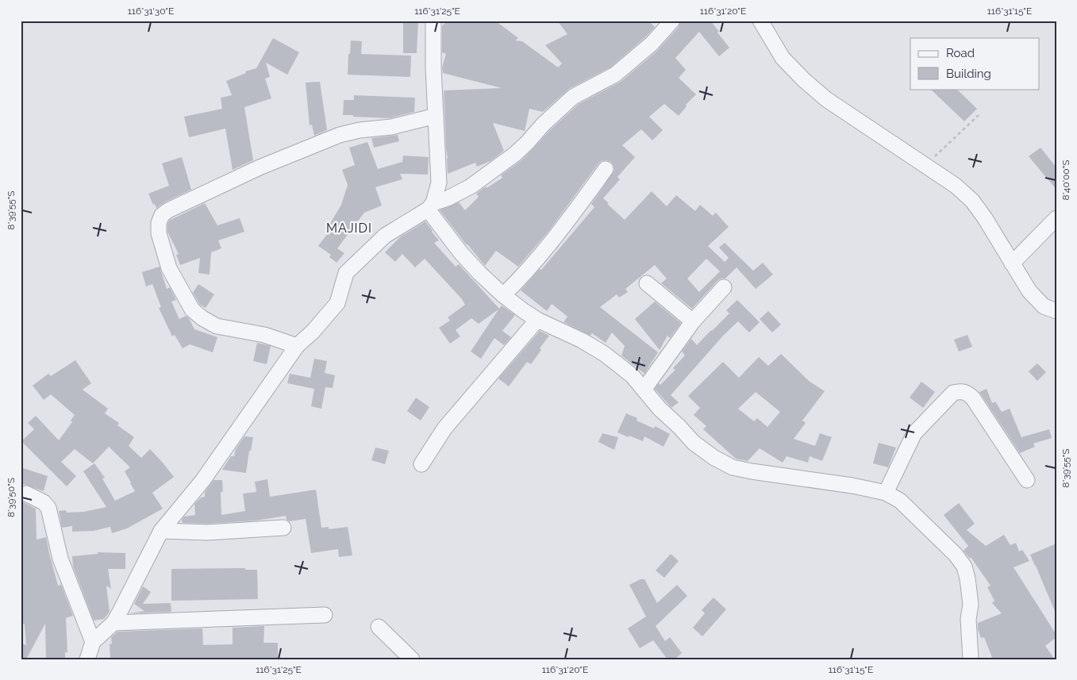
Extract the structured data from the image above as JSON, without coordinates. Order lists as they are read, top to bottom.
{
  "districts": ["MAJIDI"],
  "legend": ["Road", "Building"],
  "coordinates": [
    "116°31'30\"E",
    "116°31'25\"E",
    "116°31'20\"E",
    "116°31'15\"E",
    "8°40'00\"S",
    "8°39'55\"S",
    "8°39'50\"S"
  ]
}
